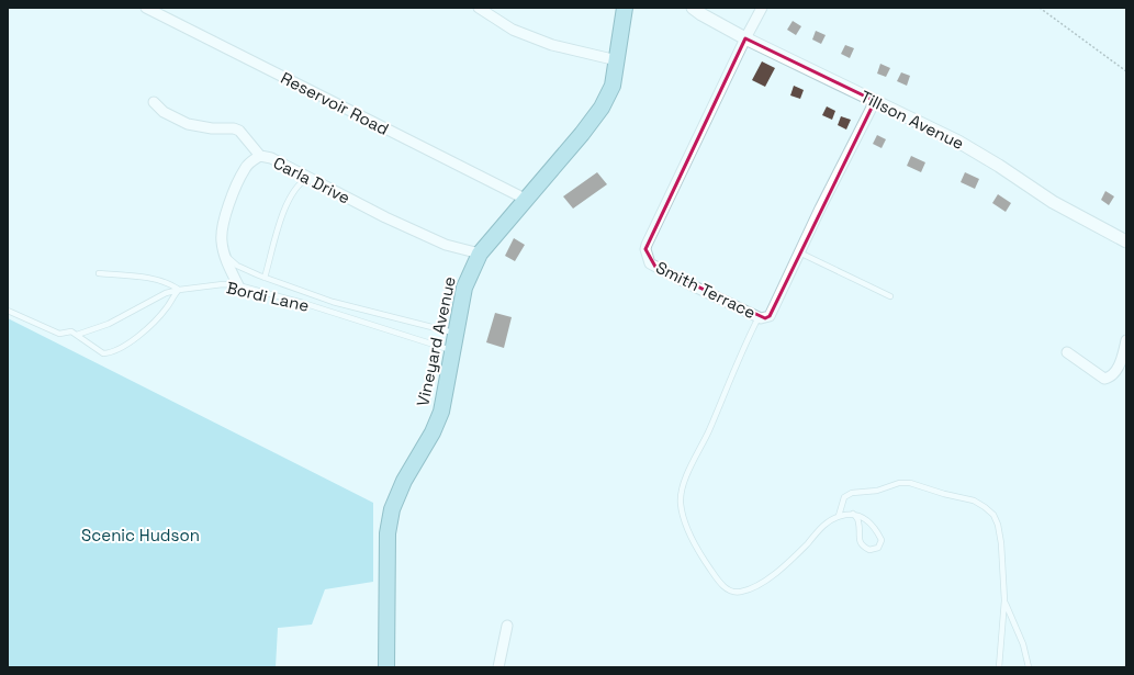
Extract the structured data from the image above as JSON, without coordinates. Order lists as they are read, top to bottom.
{
  "streets": {
    "main road": ["Vineyard Avenue"],
    "street": [
      "Reservoir Road",
      "Tillson Avenue",
      "Carla Drive",
      "Smith Terrace"
    ],
    "lane": ["Bordi Lane"]
  },
  "crossings": [
    ["Reservoir Road", "Vineyard Avenue"],
    ["Tillson Avenue", "Smith Terrace"],
    ["Carla Drive", "Vineyard Avenue"],
    ["Bordi Lane", "Vineyard Avenue"]
  ],
  "parks": ["Scenic Hudson"]
}
